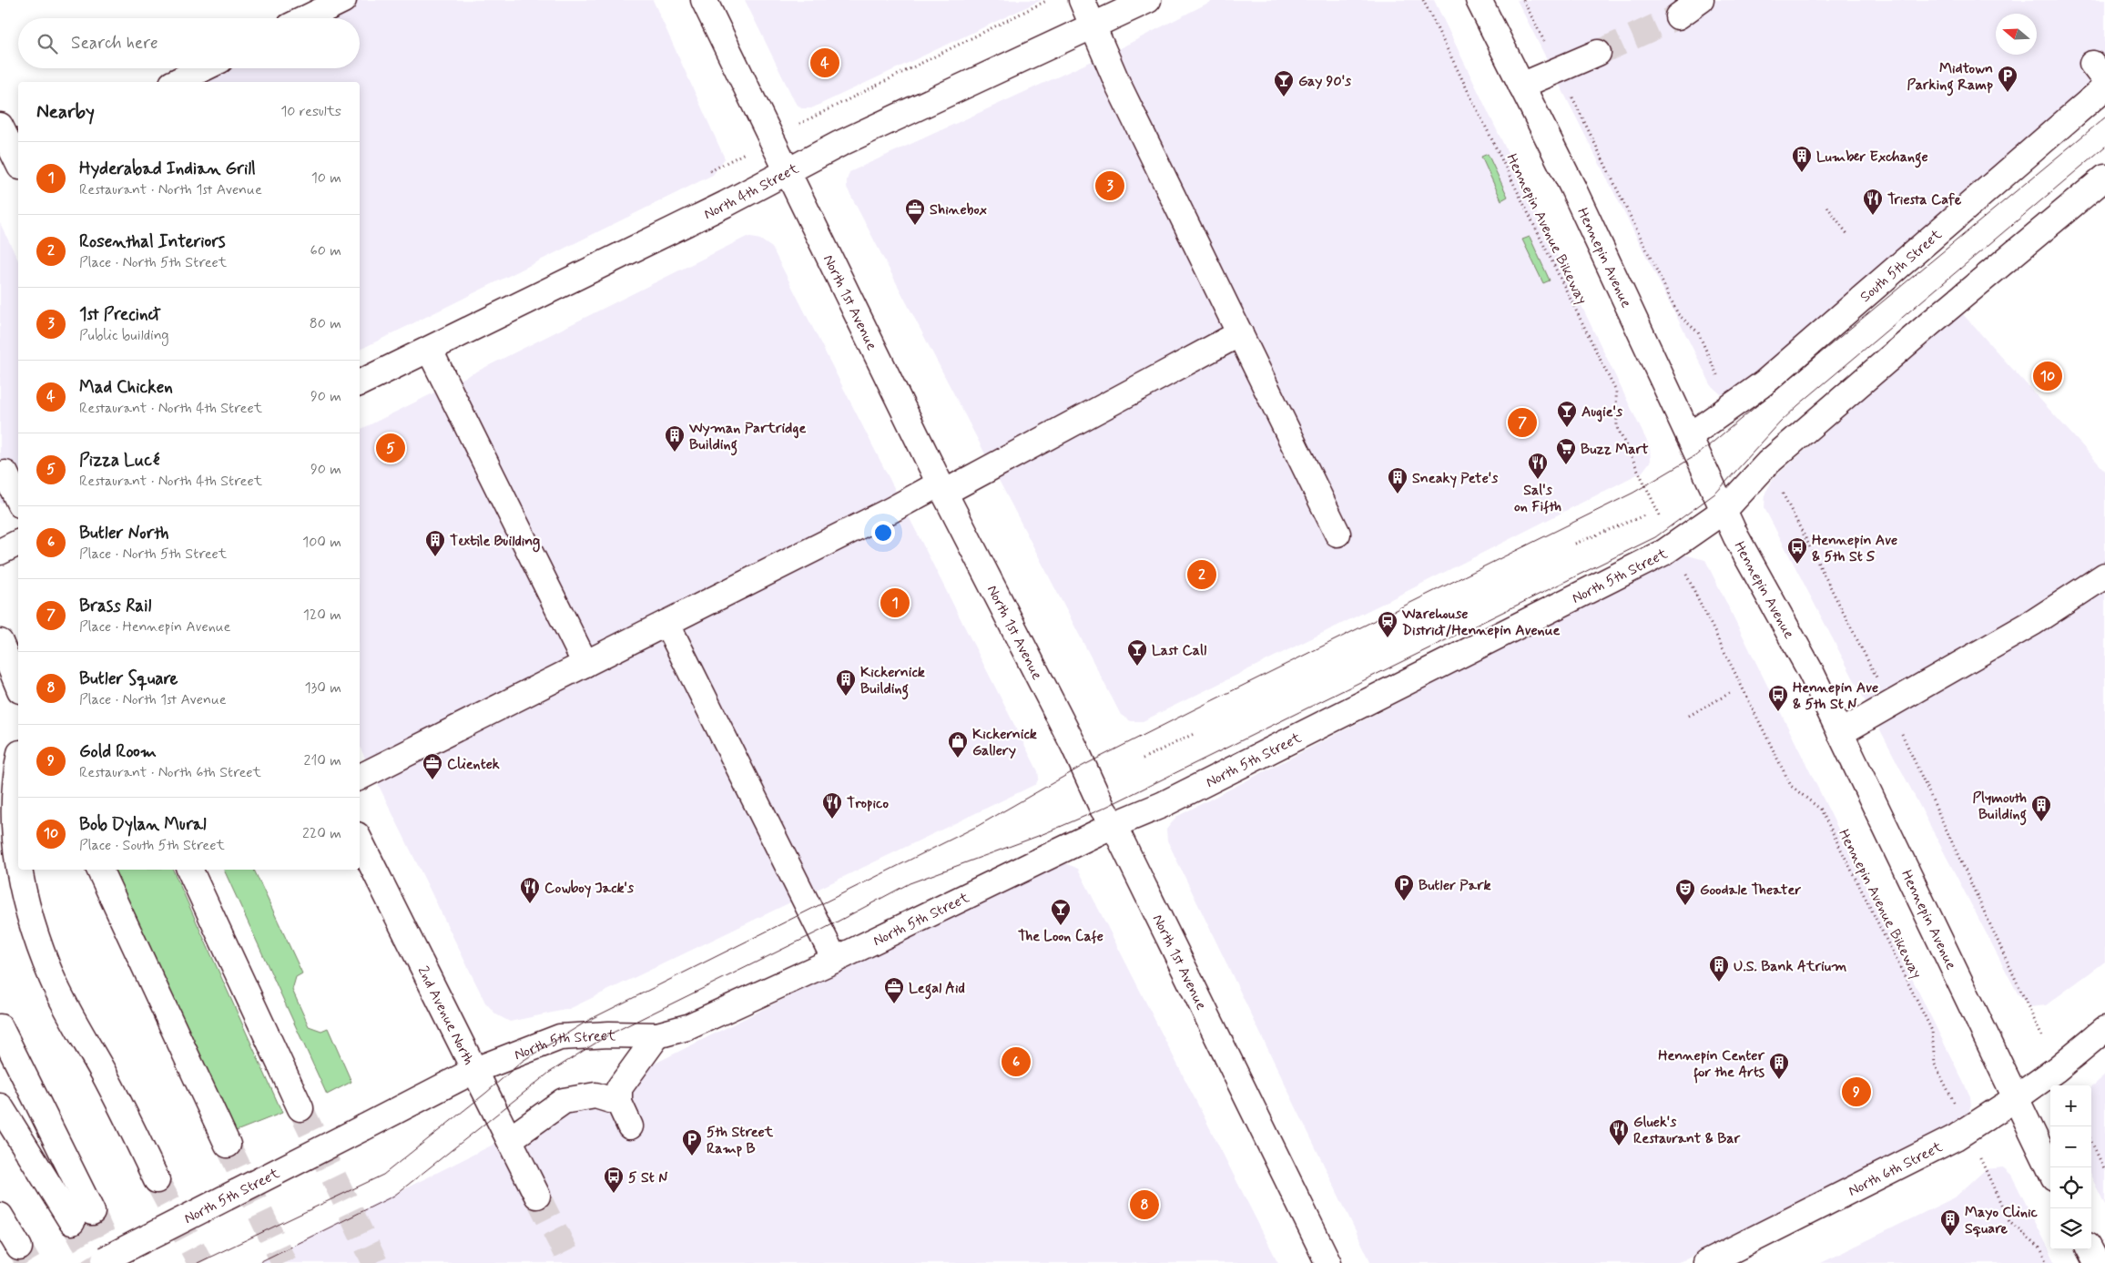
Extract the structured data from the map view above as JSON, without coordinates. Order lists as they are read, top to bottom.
{
  "streets": {
    "main road": [
      "North 4th Street",
      "Hennepin Avenue",
      "South 5th Street",
      "North 1st Avenue",
      "North 5th Street",
      "2nd Avenue North",
      "North 6th Street"
    ],
    "path": ["Hennepin Avenue Bikeway"]
  },
  "crossings": [
    ["North 4th Street", "North 1st Avenue"],
    ["Hennepin Avenue Bikeway", "North 6th Street"],
    ["Hennepin Avenue", "South 5th Street"],
    ["Hennepin Avenue", "North 5th Street"],
    ["Hennepin Avenue", "North 6th Street"],
    ["North 1st Avenue", "North 5th Street"],
    ["North 5th Street", "2nd Avenue North"]
  ],
  "places": {
    "parking": ["Midtown Parking Ramp", "Butler Park", "5th Street Ramp B"],
    "bar": [
      "Gay 90's",
      "Augie's",
      "Last Call",
      "The Loon Cafe"
    ],
    "building": [
      "Lumber Exchange",
      "Wyman Partridge Building",
      "Sneaky Pete's",
      "Textile Building",
      "Kickernick Building",
      "Plymouth Building",
      "U.S. Bank Atrium",
      "Hennepin Center for the Arts",
      "Mayo Clinic Square"
    ],
    "restaurant": [
      "Triesta Cafe",
      "Sal's on Fifth",
      "Tropico",
      "Cowboy Jack's",
      "Gluek's Restaurant & Bar"
    ],
    "office": ["Shinebox", "Clientek", "Legal Aid"],
    "supermarket": ["Buzz Mart"],
    "bus stop": ["Hennepin Ave & 5th St S", "Hennepin Ave & 5th St N", "5 St N"],
    "station": ["Warehouse District/Hennepin Avenue"],
    "shop": ["Kickernick Gallery"],
    "theatre": ["Goodale Theater"]
  },
  "north": "left",
  "page": {
    "search": "Search here",
    "pins": [
      "4",
      "3",
      "10",
      "7",
      "5",
      "2",
      "1",
      "6",
      "9",
      "8"
    ],
    "heading": ["Nearby", "10 results"],
    "list": [
      {
        "mark": "1",
        "name": "Hyderabad Indian Grill",
        "note": "Restaurant · North 1st Avenue",
        "value": "10 m"
      },
      {
        "mark": "2",
        "name": "Rosenthal Interiors",
        "note": "Place · North 5th Street",
        "value": "60 m"
      },
      {
        "mark": "3",
        "name": "1st Precinct",
        "note": "Public building",
        "value": "80 m"
      },
      {
        "mark": "4",
        "name": "Mad Chicken",
        "note": "Restaurant · North 4th Street",
        "value": "90 m"
      },
      {
        "mark": "5",
        "name": "Pizza Lucé",
        "note": "Restaurant · North 4th Street",
        "value": "90 m"
      },
      {
        "mark": "6",
        "name": "Butler North",
        "note": "Place · North 5th Street",
        "value": "100 m"
      },
      {
        "mark": "7",
        "name": "Brass Rail",
        "note": "Place · Hennepin Avenue",
        "value": "120 m"
      },
      {
        "mark": "8",
        "name": "Butler Square",
        "note": "Place · North 1st Avenue",
        "value": "130 m"
      },
      {
        "mark": "9",
        "name": "Gold Room",
        "note": "Restaurant · North 6th Street",
        "value": "210 m"
      },
      {
        "mark": "10",
        "name": "Bob Dylan Mural",
        "note": "Place · South 5th Street",
        "value": "220 m"
      }
    ],
    "map_buttons": ["+", "−"]
  }
}
